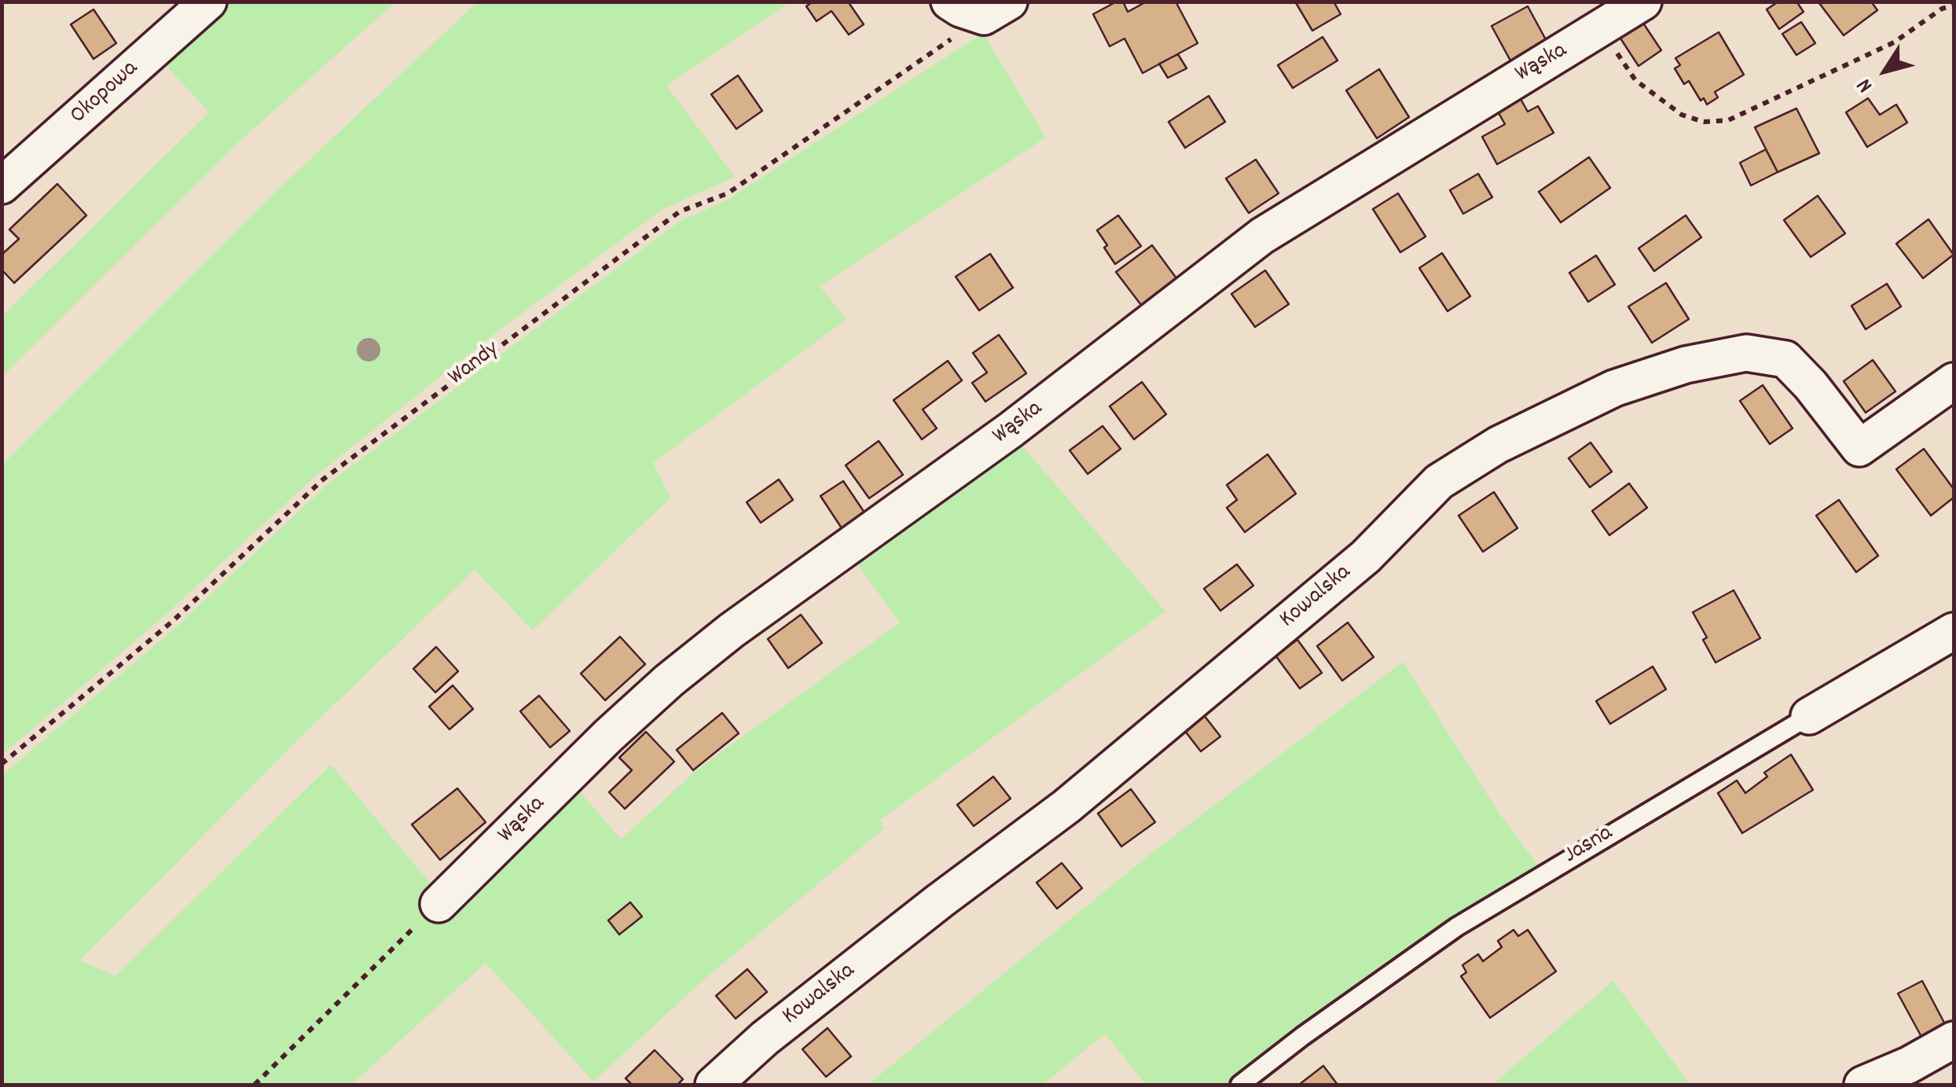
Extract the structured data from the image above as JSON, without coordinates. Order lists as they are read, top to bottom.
{
  "streets": {
    "street": [
      "Wąska",
      "Okopowa",
      "Kowalska",
      "Jasna"
    ],
    "path": ["Wandy"]
  },
  "north": "bottom left"
}
